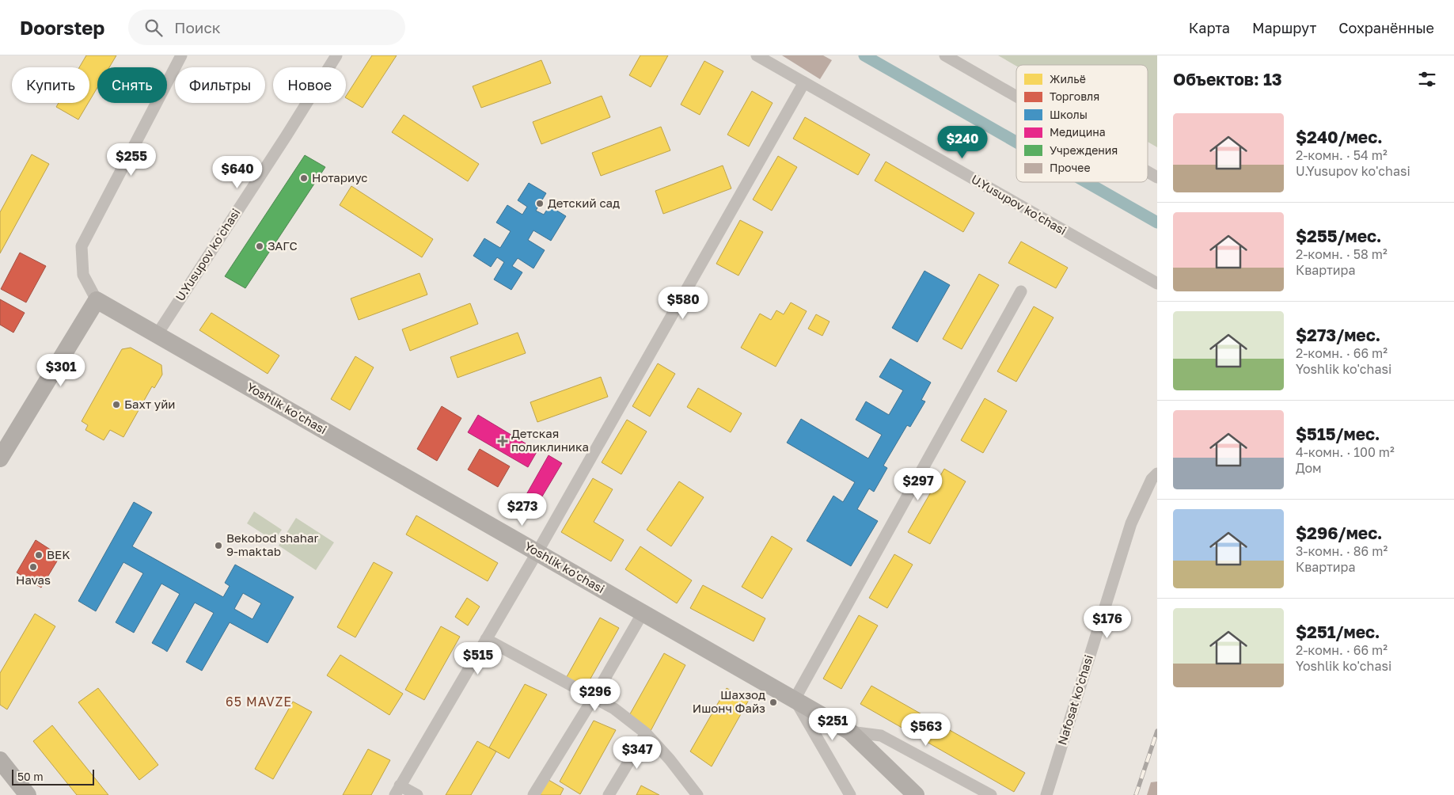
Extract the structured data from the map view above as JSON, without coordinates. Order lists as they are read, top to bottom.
{
  "streets": {
    "street": ["U.Yusupov ko'chasi", "Yoshlik ko'chasi", "Nafosat ko'chasi"]
  },
  "crossings": [
    ["U.Yusupov ko'chasi", "Yoshlik ko'chasi"]
  ],
  "districts": ["65 MAVZE"],
  "places": {
    "other": [
      "Нотариус",
      "Детский сад",
      "ЗАГС",
      "Бахт уйи",
      "Bekobod shahar 9-maktab",
      "BEK",
      "Havas",
      "Шахзод Ишонч Файз"
    ],
    "health": ["Детская поликлиника"]
  },
  "legend": [
    "Жильё",
    "Торговля",
    "Школы",
    "Медицина",
    "Учреждения",
    "Прочее"
  ],
  "scale_bar": "50 m",
  "page": {
    "header": "Doorstep",
    "search": "Поиск",
    "nav": ["Карта", "Маршрут", "Сохранённые"],
    "heading": "Объектов: 13",
    "chip": [
      "Купить",
      "Снять",
      "Фильтры",
      "Новое"
    ],
    "list": [
      {
        "name": "$240/мес.",
        "note": "2-комн. · 54 m² · U.Yusupov ko'chasi"
      },
      {
        "name": "$255/мес.",
        "note": "2-комн. · 58 m² · Квартира"
      },
      {
        "name": "$273/мес.",
        "note": "2-комн. · 66 m² · Yoshlik ko'chasi"
      },
      {
        "name": "$515/мес.",
        "note": "4-комн. · 100 m² · Дом"
      },
      {
        "name": "$296/мес.",
        "note": "3-комн. · 86 m² · Квартира"
      },
      {
        "name": "$251/мес.",
        "note": "2-комн. · 66 m² · Yoshlik ko'chasi"
      }
    ],
    "price": [
      "$240",
      "$255",
      "$640",
      "$580",
      "$301",
      "$297",
      "$273",
      "$176",
      "$515",
      "$296",
      "$251",
      "$563",
      "$347"
    ],
    "scale": "50 m"
  }
}
